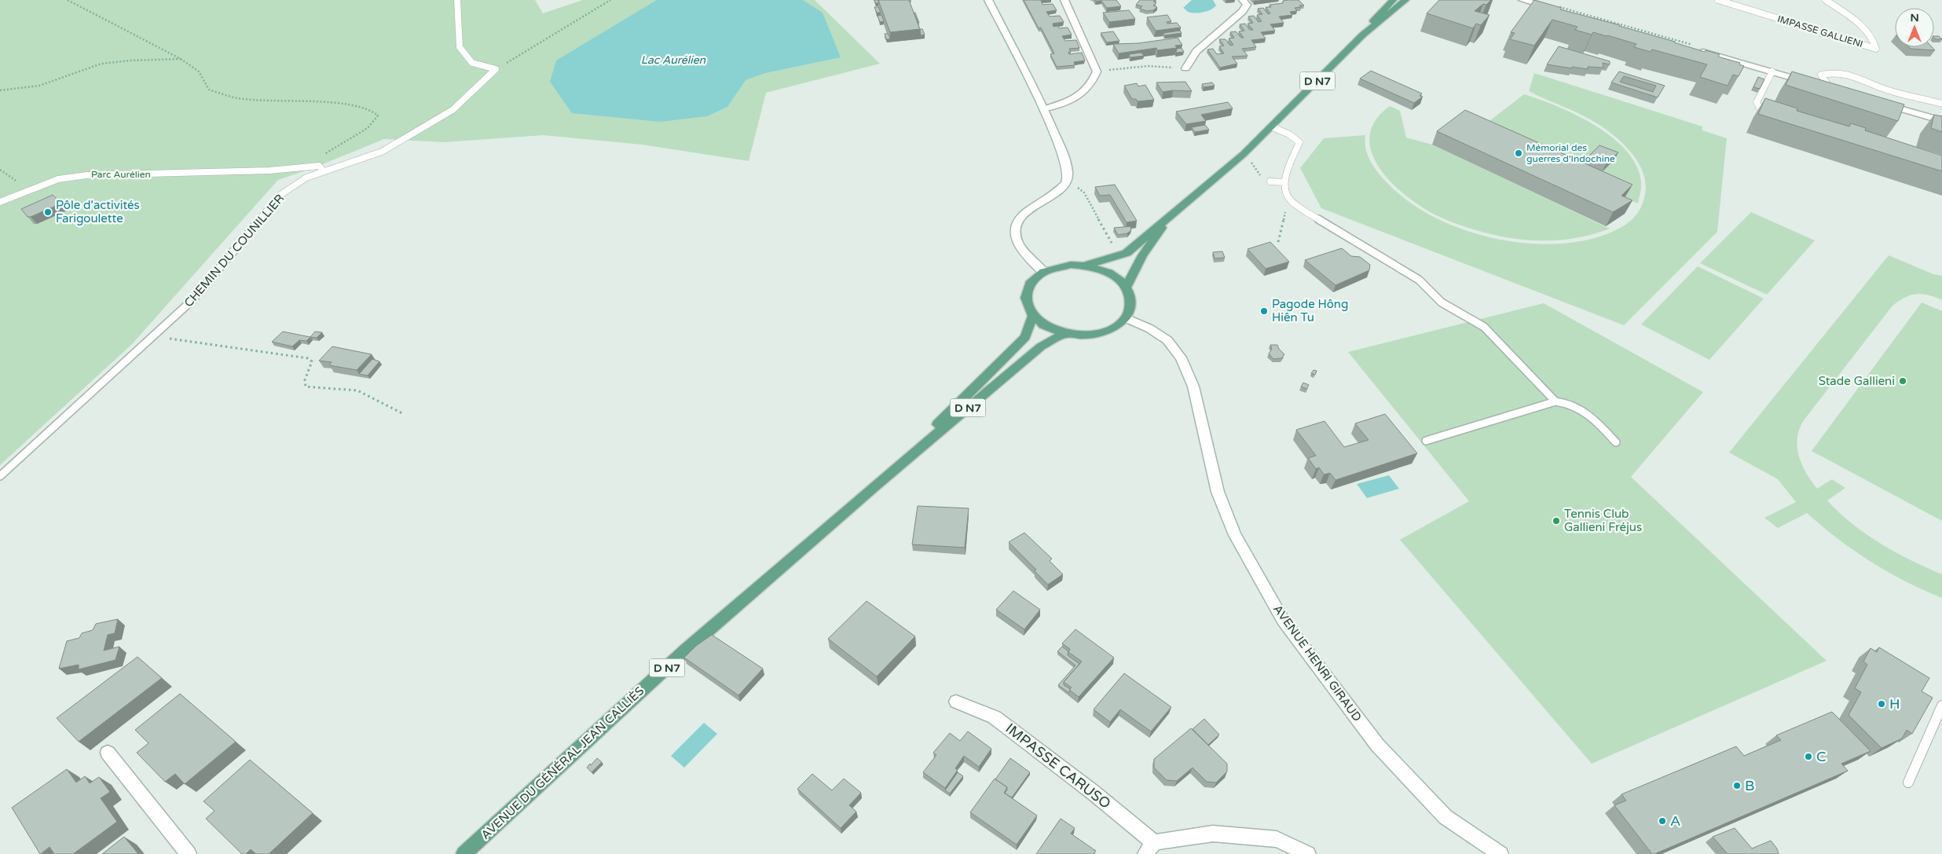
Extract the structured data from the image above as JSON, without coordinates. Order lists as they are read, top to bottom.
{
  "streets": {
    "main road": ["D N7", "AVENUE DU GÉNÉRAL JEAN CALLIÈS"],
    "street": ["AVENUE HENRI GIRAUD", "IMPASSE CARUSO"],
    "lane": ["IMPASSE GALLIENI", "CHEMIN DU COUNILLIER"]
  },
  "crossings": [
    ["D N7", "AVENUE HENRI GIRAUD"],
    ["D N7", "AVENUE DU GÉNÉRAL JEAN CALLIÈS"],
    ["AVENUE HENRI GIRAUD", "AVENUE DU GÉNÉRAL JEAN CALLIÈS"]
  ],
  "water": ["Lac Aurélien"],
  "parks": ["Parc Aurélien"],
  "places": [
    "Mémorial des guerres d'Indochine",
    "Pôle d'activités Farigoulette",
    "Pagode Hông Hiên Tu",
    "Stade Gallieni",
    "Tennis Club Gallieni Fréjus",
    "H",
    "C",
    "B",
    "A"
  ],
  "north": "top"
}
